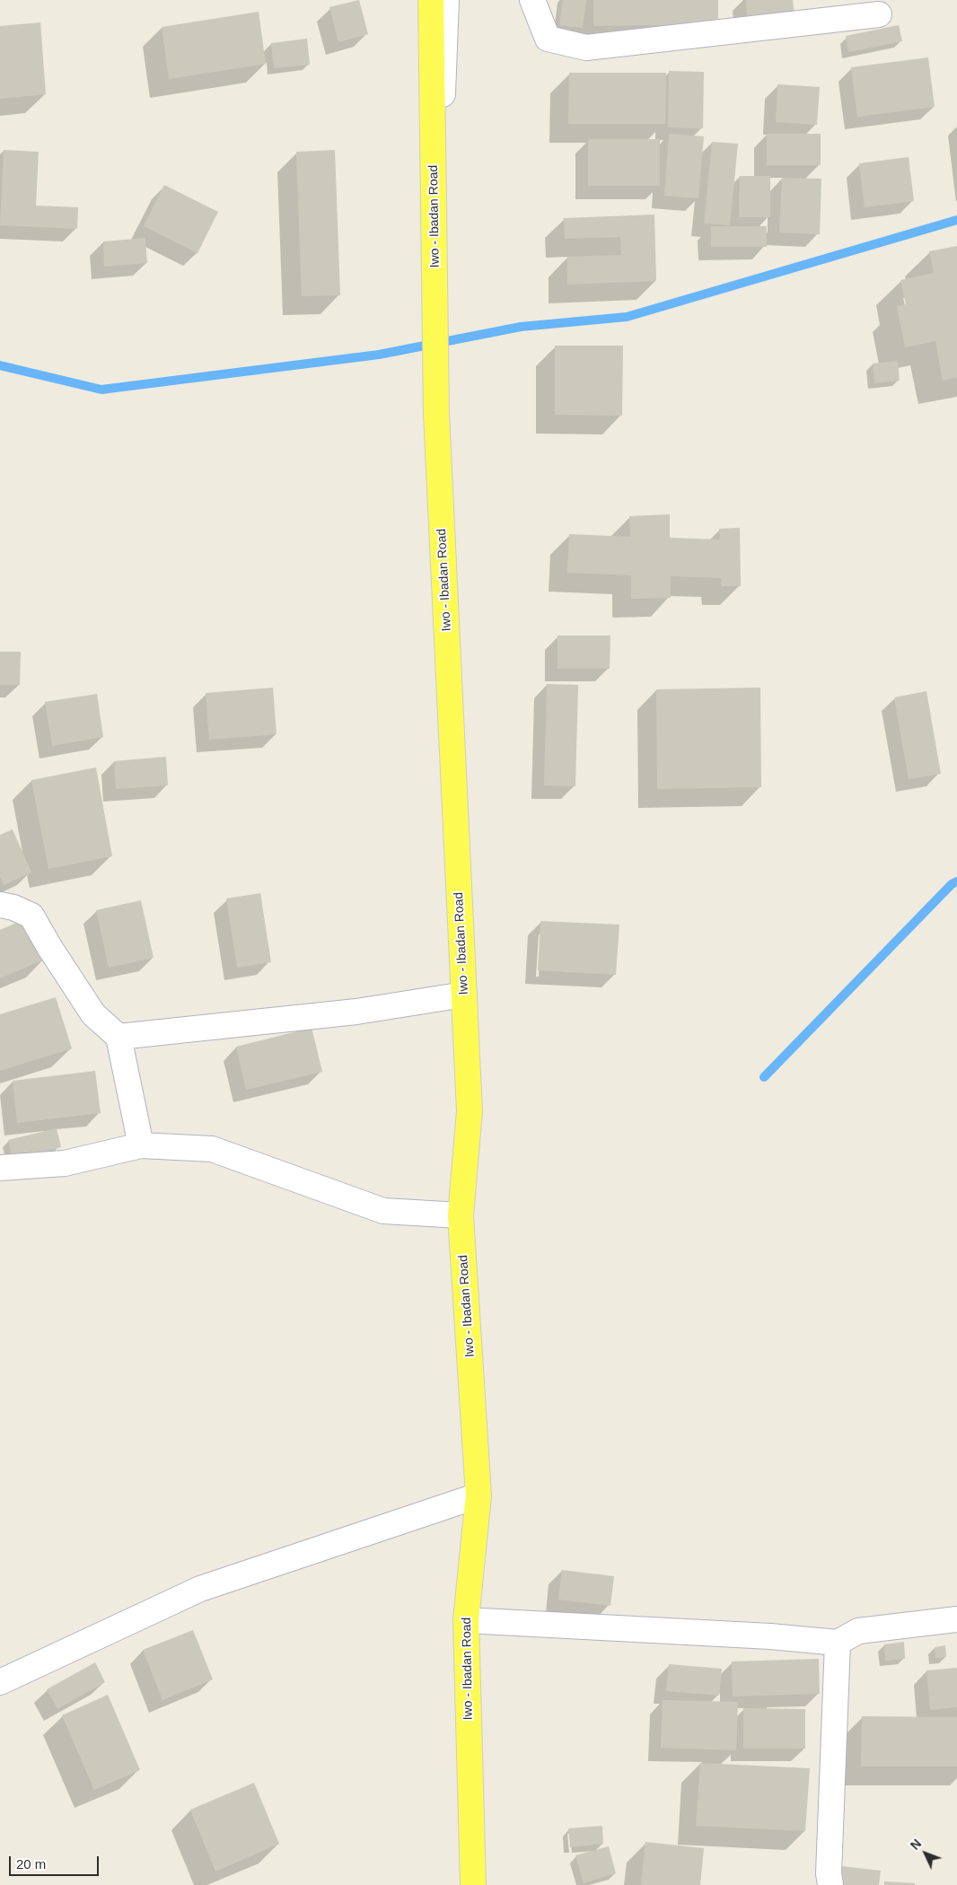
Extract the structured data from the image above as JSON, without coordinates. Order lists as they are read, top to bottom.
{
  "streets": {
    "main road": ["Iwo - Ibadan Road"]
  },
  "scale_bar": "20 m",
  "north": "top left"
}
